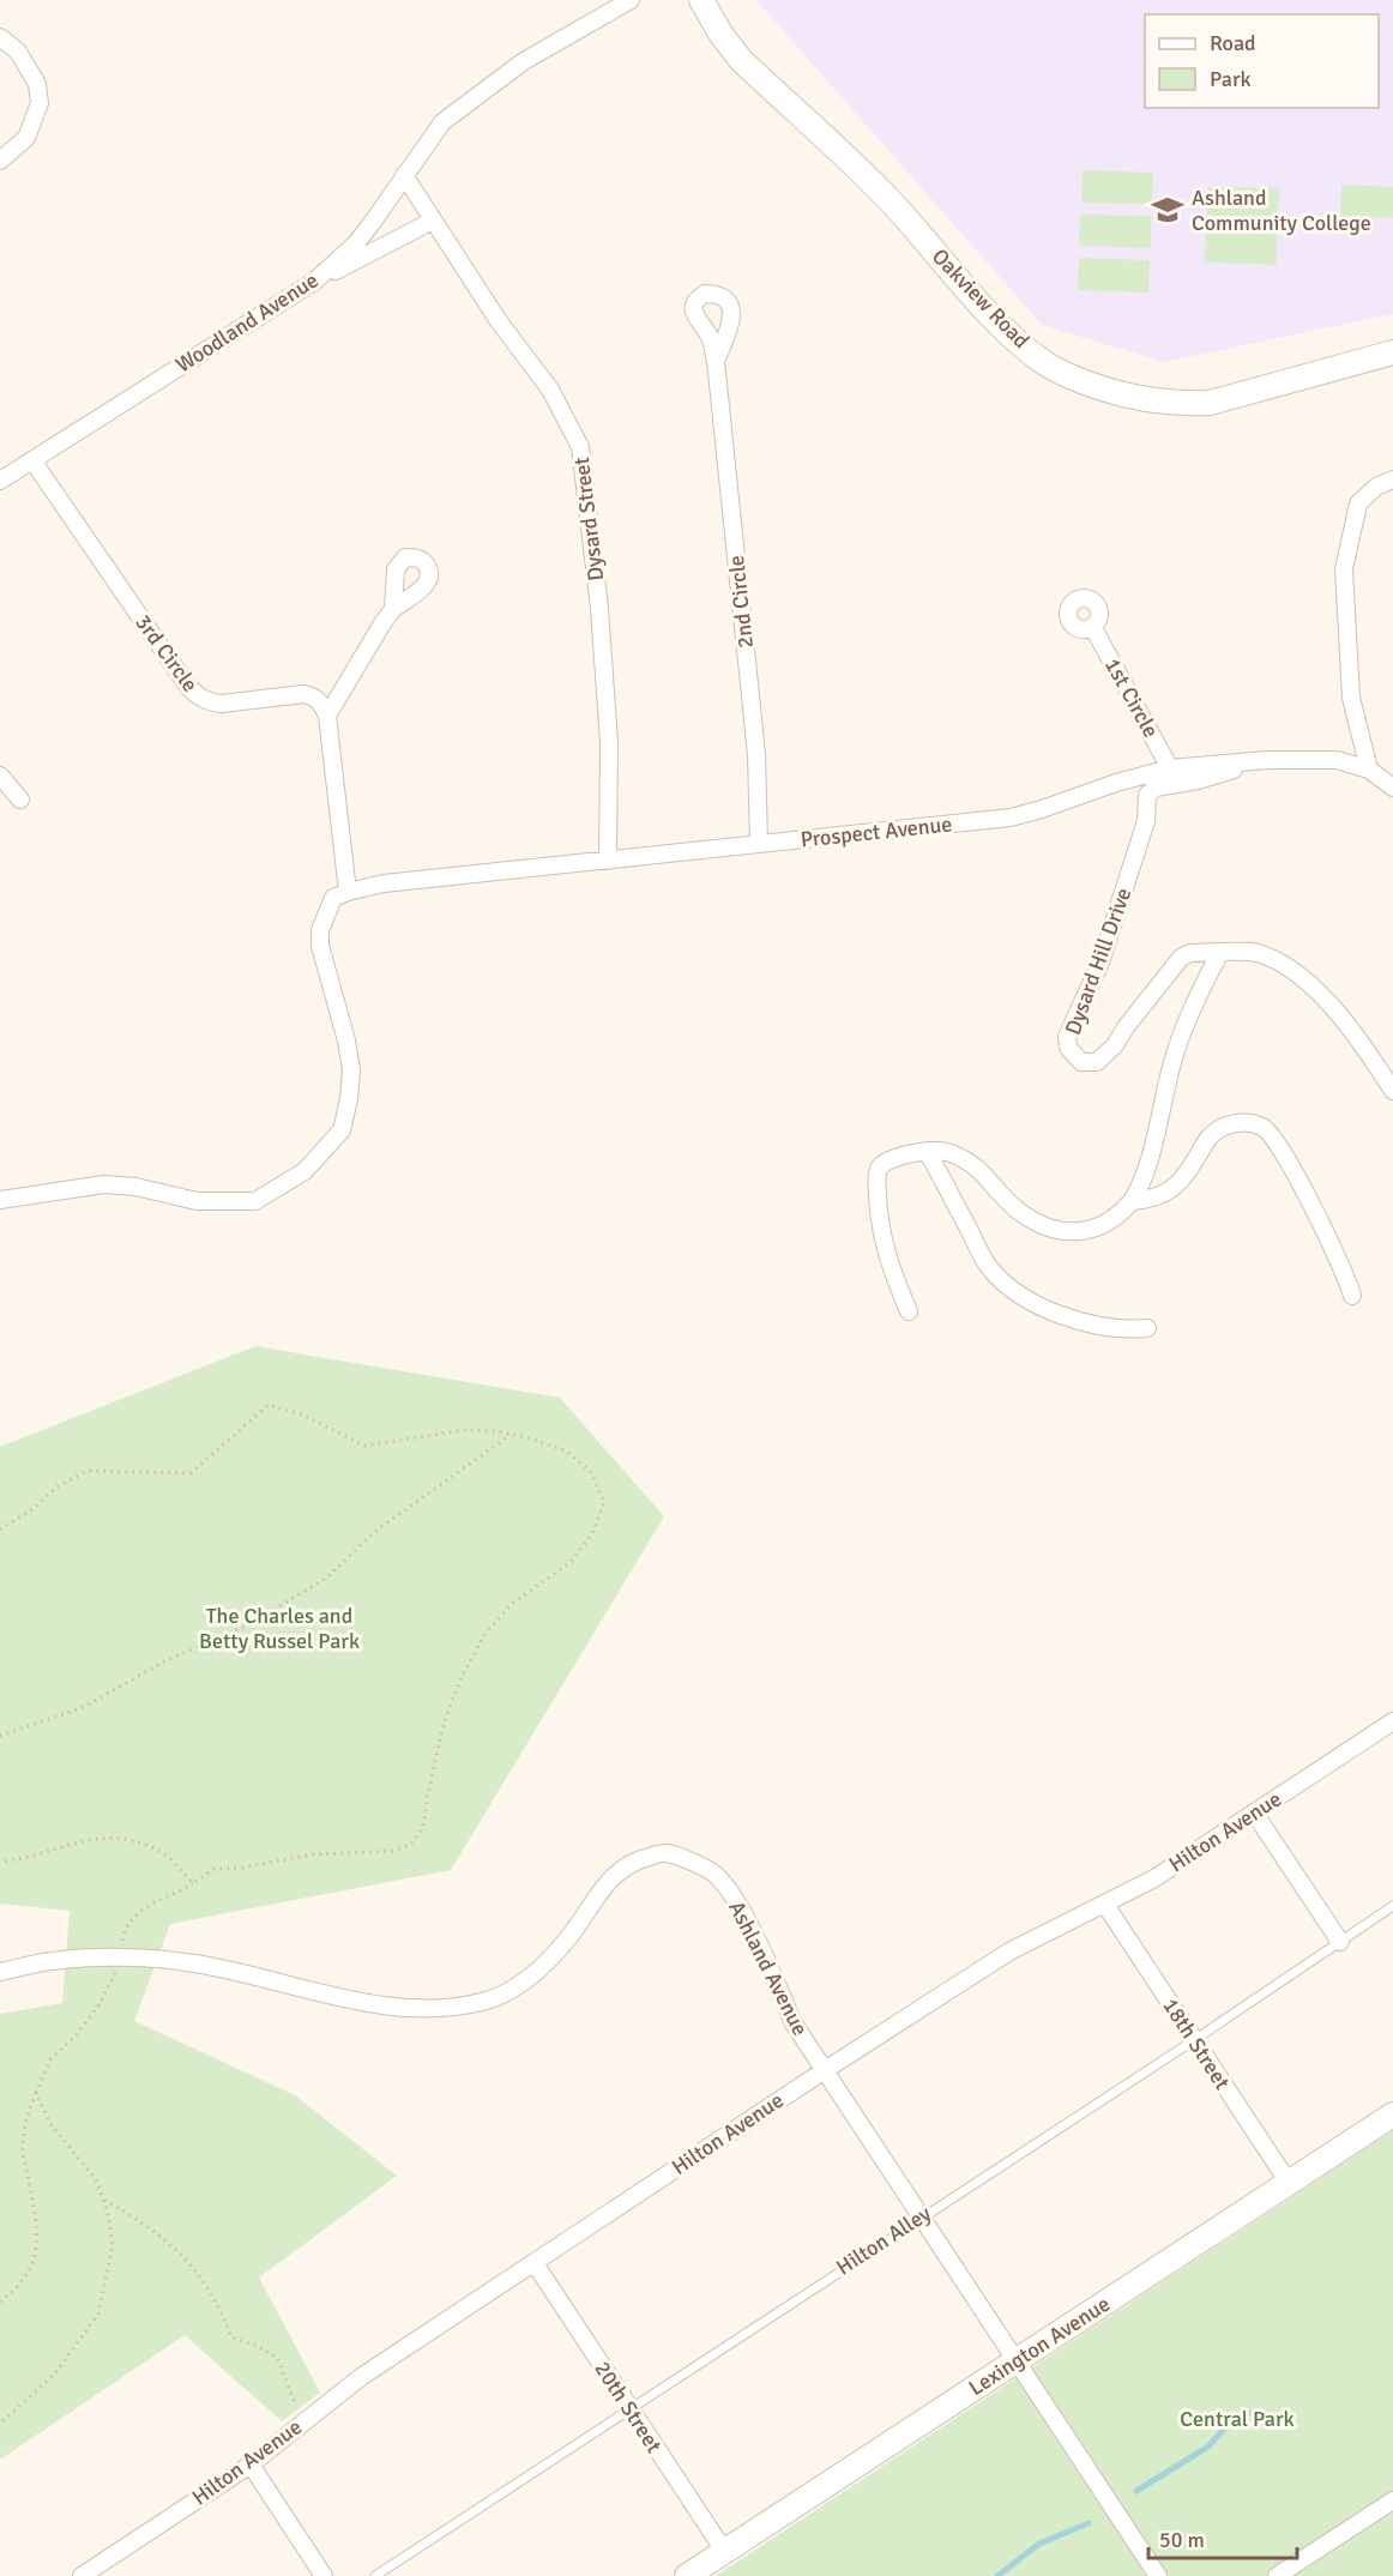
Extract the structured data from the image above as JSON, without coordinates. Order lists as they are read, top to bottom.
{
  "streets": {
    "street": [
      "Oakview Road",
      "Woodland Avenue",
      "Dysard Street",
      "2nd Circle",
      "3rd Circle",
      "1st Circle",
      "Prospect Avenue",
      "Dysard Hill Drive",
      "Hilton Avenue",
      "Ashland Avenue",
      "18th Street",
      "Lexington Avenue",
      "20th Street"
    ],
    "lane": ["Hilton Alley"]
  },
  "crossings": [
    ["Woodland Avenue", "Dysard Street"],
    ["Woodland Avenue", "3rd Circle"],
    ["Dysard Street", "Prospect Avenue"],
    ["2nd Circle", "Prospect Avenue"],
    ["1st Circle", "Prospect Avenue"],
    ["Prospect Avenue", "Dysard Hill Drive"],
    ["Hilton Avenue", "Ashland Avenue"],
    ["Hilton Avenue", "18th Street"],
    ["Hilton Avenue", "20th Street"],
    ["Ashland Avenue", "Hilton Alley"],
    ["Ashland Avenue", "Lexington Avenue"],
    ["18th Street", "Hilton Alley"],
    ["18th Street", "Lexington Avenue"],
    ["Hilton Alley", "20th Street"],
    ["Lexington Avenue", "20th Street"]
  ],
  "parks": ["The Charles and Betty Russel Park", "Central Park"],
  "places": {
    "school or university": ["Ashland Community College"]
  },
  "legend": ["Road", "Park"],
  "scale_bar": "50 m"
}
